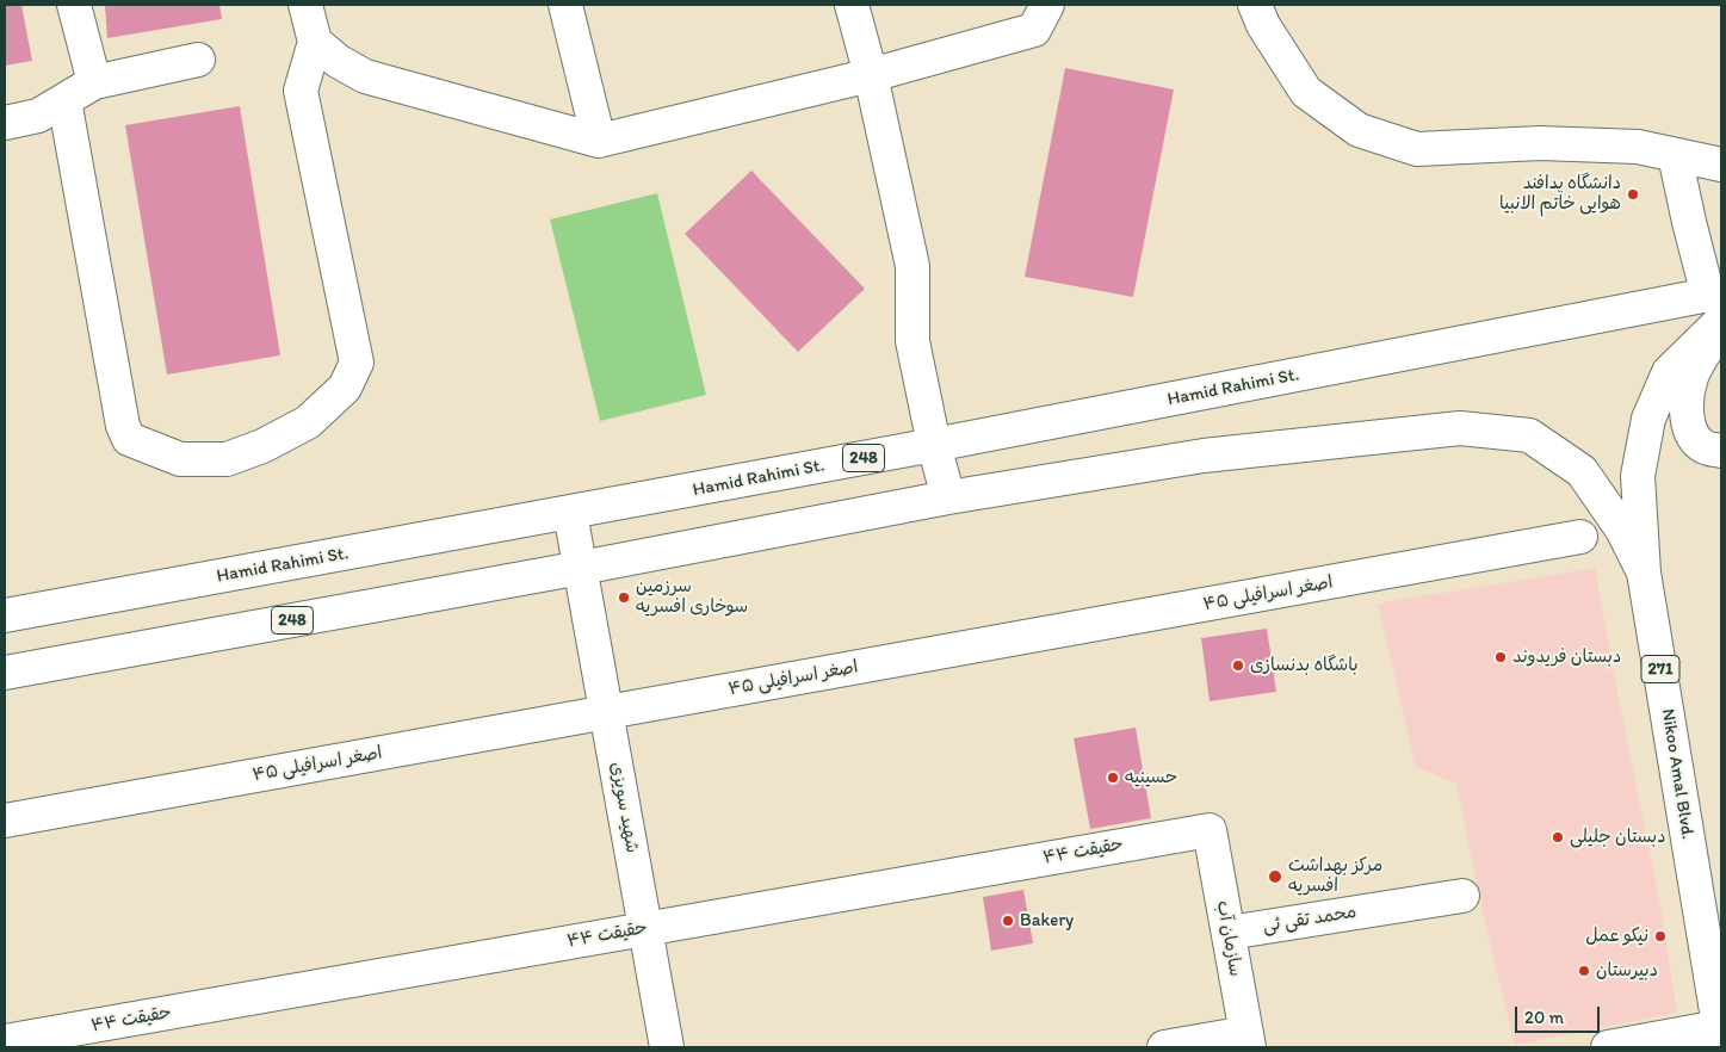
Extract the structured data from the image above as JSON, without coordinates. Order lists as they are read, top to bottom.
{
  "streets": {
    "main road": [
      "Hamid Rahimi St.",
      "248",
      "اصغر اسرافیلی ۴۵",
      "271",
      "Nikoo Amal Blvd.",
      "شهید سویزی",
      "حقیقت ۴۴",
      "محمد تقی ئی",
      "سازمان آب"
    ]
  },
  "crossings": [
    ["Hamid Rahimi St.", "Nikoo Amal Blvd."],
    ["Hamid Rahimi St.", "شهید سویزی"],
    ["248", "Nikoo Amal Blvd."],
    ["248", "شهید سویزی"],
    ["اصغر اسرافیلی ۴۵", "شهید سویزی"],
    ["شهید سویزی", "حقیقت ۴۴"],
    ["حقیقت ۴۴", "سازمان آب"],
    ["محمد تقی ئی", "سازمان آب"]
  ],
  "places": [
    "دانشگاه پدافند هوایی خاتم الانبیا",
    "سرزمین سوخاری افسریه",
    "دبستان فریدوند",
    "باشگاه بدنسازی",
    "حسینیه",
    "دبستان جلیلی",
    "مرکز بهداشت افسریه",
    "Bakery",
    "نیکو عمل",
    "دبیرستان"
  ],
  "scale_bar": "20 m"
}
